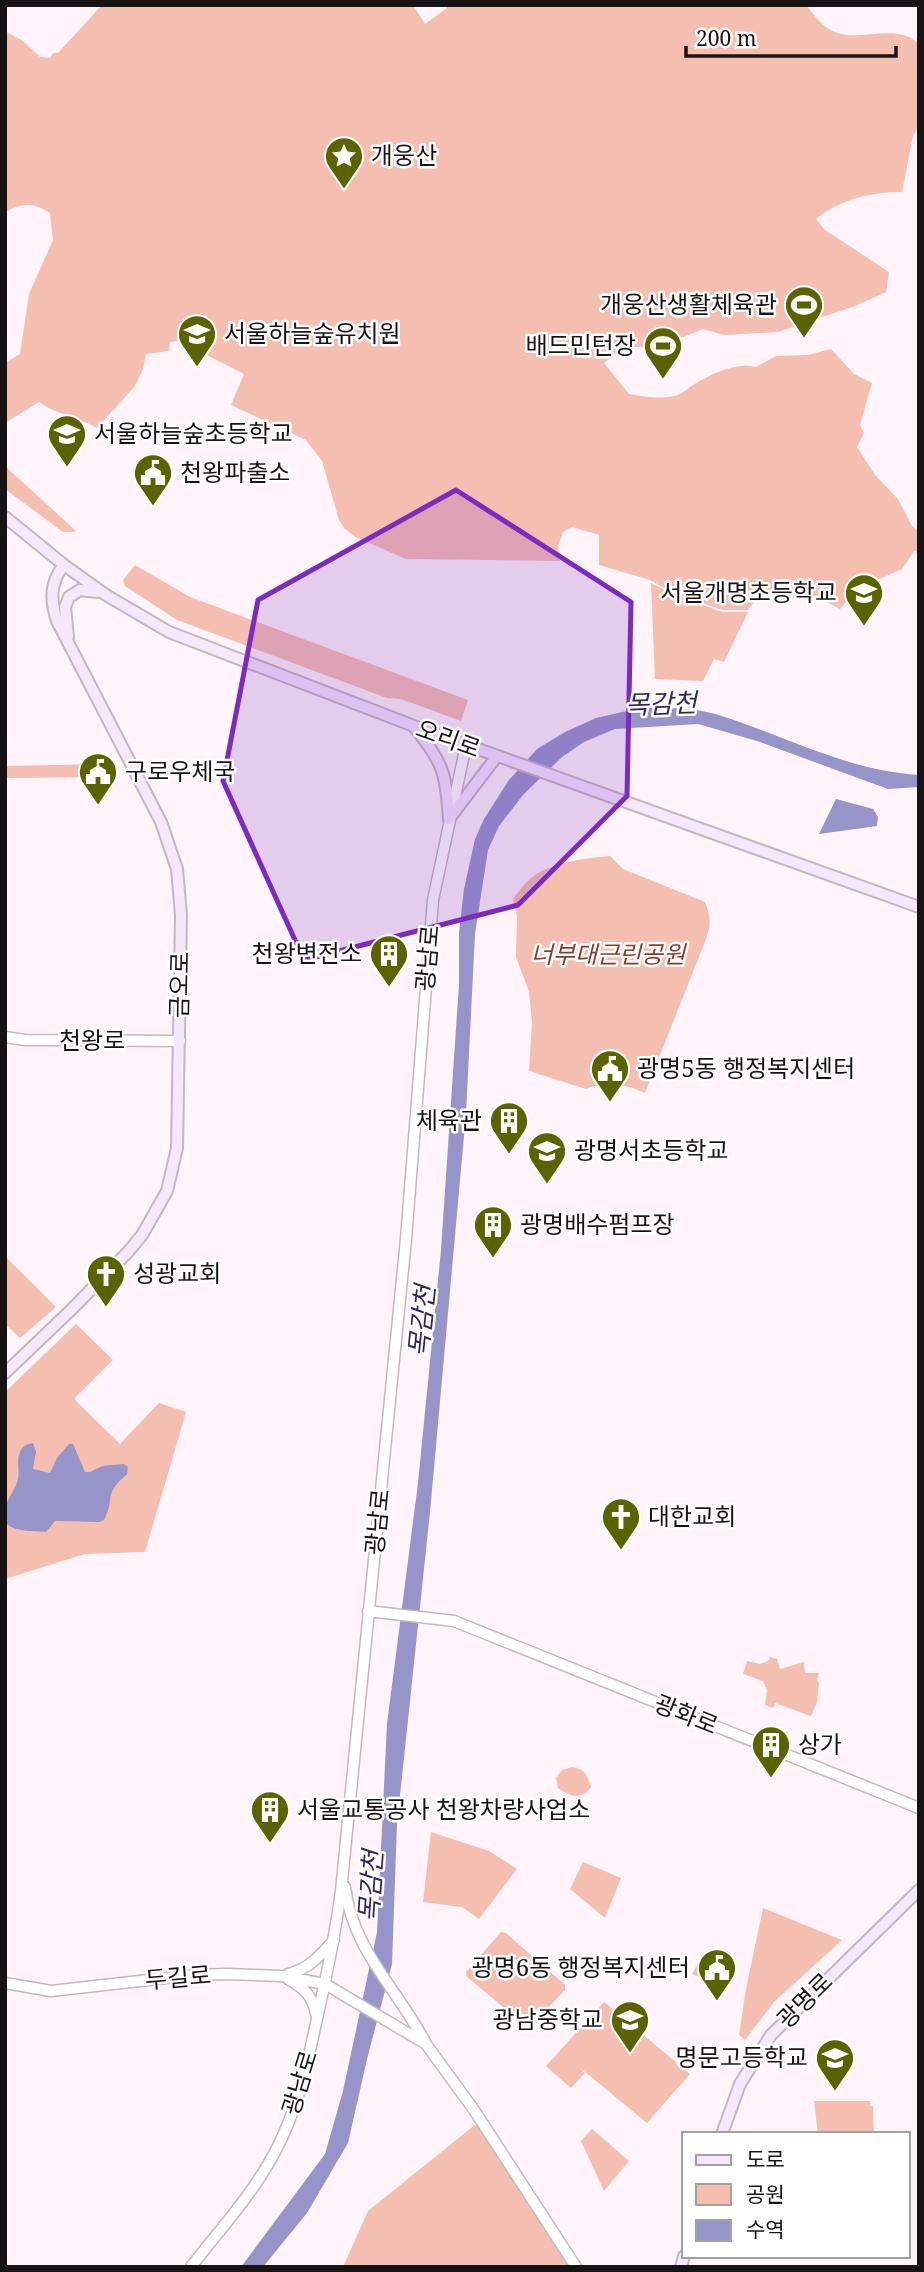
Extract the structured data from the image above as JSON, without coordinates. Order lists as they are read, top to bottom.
{
  "streets": {
    "main road": ["오리로", "금오로", "광명로"],
    "street": [
      "광남로",
      "천왕로",
      "광화로",
      "두길로"
    ]
  },
  "crossings": [
    ["오리로", "광남로"],
    ["오리로", "금오로"],
    ["광남로", "광화로"],
    ["광남로", "두길로"],
    ["금오로", "천왕로"]
  ],
  "water": ["목감천"],
  "parks": ["너부대근린공원"],
  "places": {
    "place": ["개웅산"],
    "sports": ["개웅산생활체육관", "배드민턴장"],
    "school or university": [
      "서울하늘숲유치원",
      "서울하늘숲초등학교",
      "서울개명초등학교",
      "광명서초등학교",
      "광남중학교",
      "명문고등학교"
    ],
    "public building": [
      "천왕파출소",
      "구로우체국",
      "광명5동 행정복지센터",
      "광명6동 행정복지센터"
    ],
    "building": [
      "천왕변전소",
      "체육관",
      "광명배수펌프장",
      "상가",
      "서울교통공사 천왕차량사업소"
    ],
    "church": ["성광교회", "대한교회"]
  },
  "legend": ["도로", "공원", "수역"],
  "scale_bar": "200 m"
}
